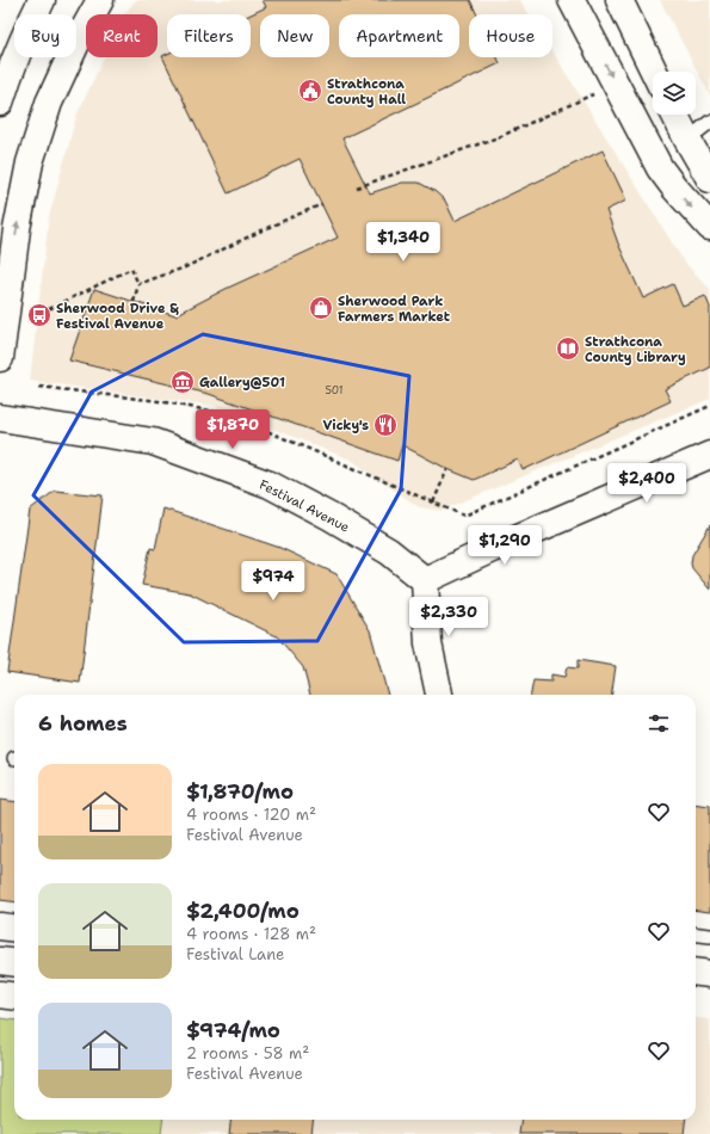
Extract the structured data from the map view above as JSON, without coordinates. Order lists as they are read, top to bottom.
{
  "streets": {
    "street": ["Festival Avenue"]
  },
  "places": {
    "public building": ["Strathcona County Hall"],
    "shop": ["Sherwood Park Farmers Market"],
    "bus stop": ["Sherwood Drive & Festival Avenue"],
    "library": ["Strathcona County Library"],
    "museum": ["Gallery@501"],
    "restaurant": ["Vicky's"]
  },
  "house_numbers": ["501"],
  "page": {
    "chip": [
      "Buy",
      "Rent",
      "Filters",
      "New",
      "Apartment",
      "House"
    ],
    "price": [
      "$1,340",
      "$1,870",
      "$2,400",
      "$1,290",
      "$974",
      "$2,330"
    ],
    "heading": "6 homes",
    "list": [
      {
        "name": "$1,870/mo",
        "note": "4 rooms · 120 m² · Festival Avenue"
      },
      {
        "name": "$2,400/mo",
        "note": "4 rooms · 128 m² · Festival Lane"
      },
      {
        "name": "$974/mo",
        "note": "2 rooms · 58 m² · Festival Avenue"
      }
    ]
  }
}
